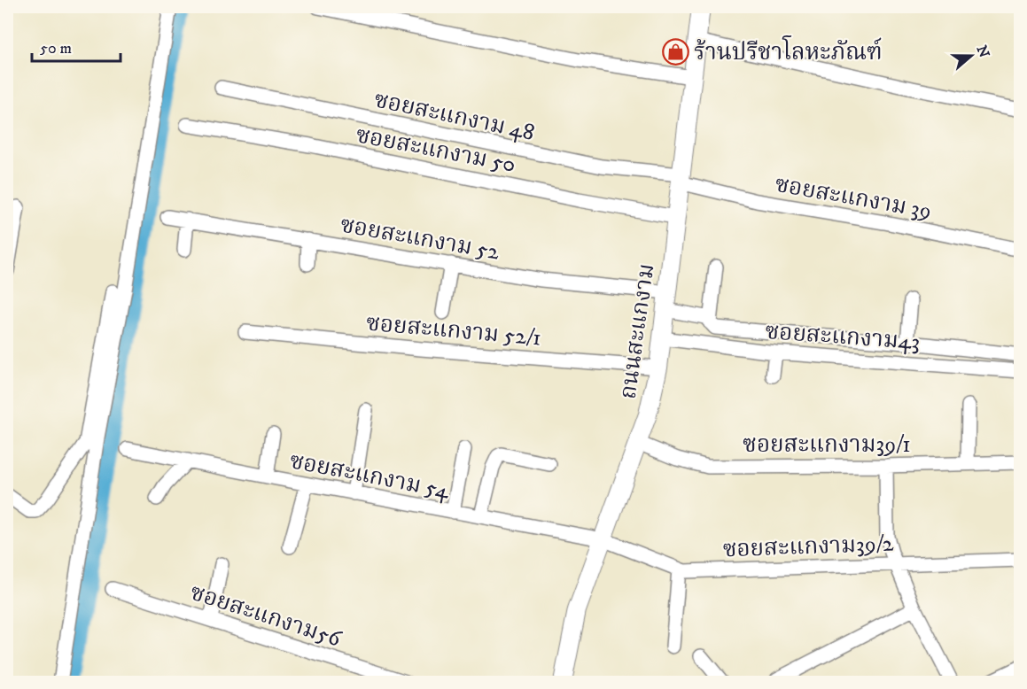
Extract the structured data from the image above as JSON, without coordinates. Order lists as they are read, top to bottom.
{
  "streets": {
    "street": [
      "ซอยสะแกงาม 48",
      "ซอยสะแกงาม 50",
      "ซอยสะแกงาม 39",
      "ซอยสะแกงาม 52",
      "ซอยสะแกงาม 52/1",
      "ถนนสะแกงาม",
      "ซอยสะแกงาม43",
      "ซอยสะแกงาม39/1",
      "ซอยสะแกงาม 54",
      "ซอยสะแกงาม39/2",
      "ซอยสะแกงาม56"
    ]
  },
  "crossings": [
    ["ซอยสะแกงาม 48", "ซอยสะแกงาม 39"],
    ["ซอยสะแกงาม 48", "ถนนสะแกงาม"],
    ["ซอยสะแกงาม 50", "ถนนสะแกงาม"],
    ["ซอยสะแกงาม 39", "ถนนสะแกงาม"],
    ["ซอยสะแกงาม 52", "ถนนสะแกงาม"],
    ["ซอยสะแกงาม 52/1", "ถนนสะแกงาม"],
    ["ถนนสะแกงาม", "ซอยสะแกงาม43"],
    ["ถนนสะแกงาม", "ซอยสะแกงาม39/1"],
    ["ถนนสะแกงาม", "ซอยสะแกงาม 54"],
    ["ถนนสะแกงาม", "ซอยสะแกงาม39/2"],
    ["ซอยสะแกงาม 54", "ซอยสะแกงาม39/2"]
  ],
  "places": {
    "shop": ["ร้านปรีชาโลหะภัณฑ์"]
  },
  "scale_bar": "50 m",
  "north": "right"
}
